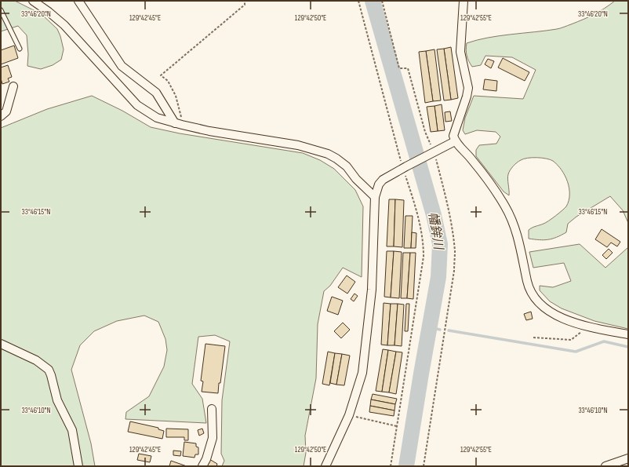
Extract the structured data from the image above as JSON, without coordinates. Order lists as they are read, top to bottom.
{
  "water": ["幡鉾川"],
  "coordinates": [
    "33°46'20\"N",
    "129°42'45\"E",
    "129°42'50\"E",
    "129°42'55\"E",
    "33°46'15\"N",
    "33°46'10\"N"
  ]
}
